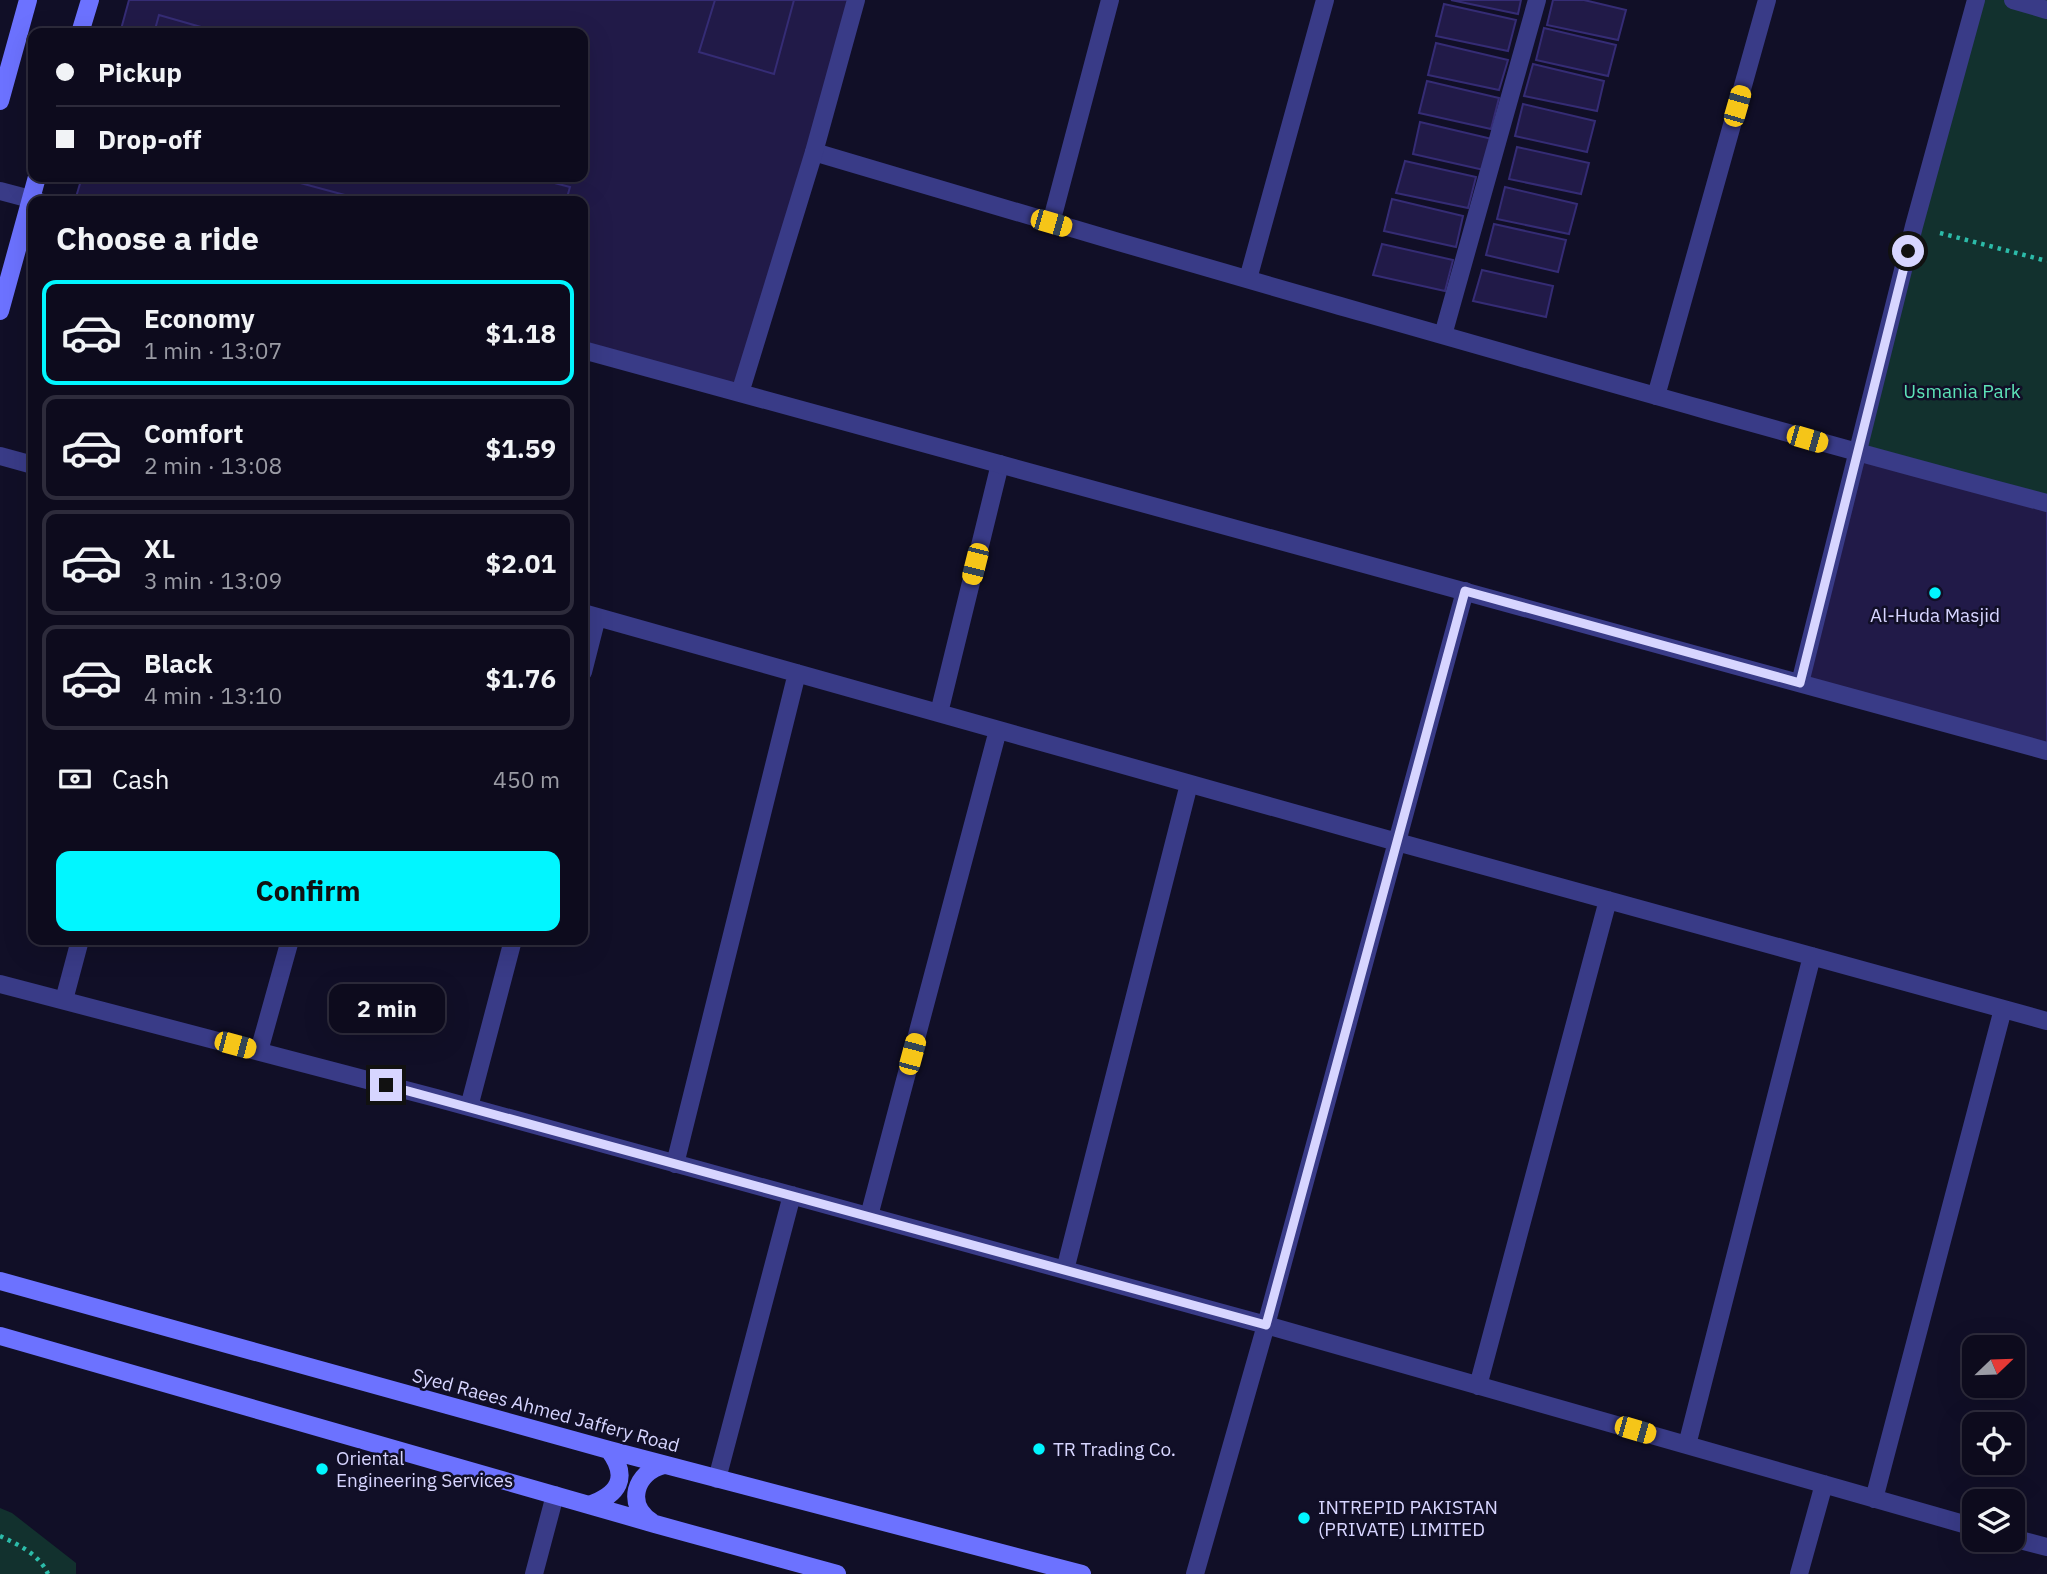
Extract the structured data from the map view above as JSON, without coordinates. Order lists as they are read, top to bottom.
{
  "streets": {
    "main road": ["Syed Raees Ahmed Jaffery Road"]
  },
  "parks": ["Usmania Park"],
  "places": [
    "Al-Huda Masjid",
    "TR Trading Co.",
    "Oriental Engineering Services",
    "INTREPID PAKISTAN (PRIVATE) LIMITED"
  ],
  "north": "top right",
  "page": {
    "banner": ["Pickup", "Drop-off"],
    "heading": "Choose a ride",
    "list": [
      {
        "name": "Economy",
        "note": "1 min · 13:07",
        "value": "$1.18"
      },
      {
        "name": "Comfort",
        "note": "2 min · 13:08",
        "value": "$1.59"
      },
      {
        "name": "XL",
        "note": "3 min · 13:09",
        "value": "$2.01"
      },
      {
        "name": "Black",
        "note": "4 min · 13:10",
        "value": "$1.76"
      }
    ],
    "pay": ["Cash", "450 m"],
    "buttons": "Confirm",
    "bubble": "2 min"
  }
}
